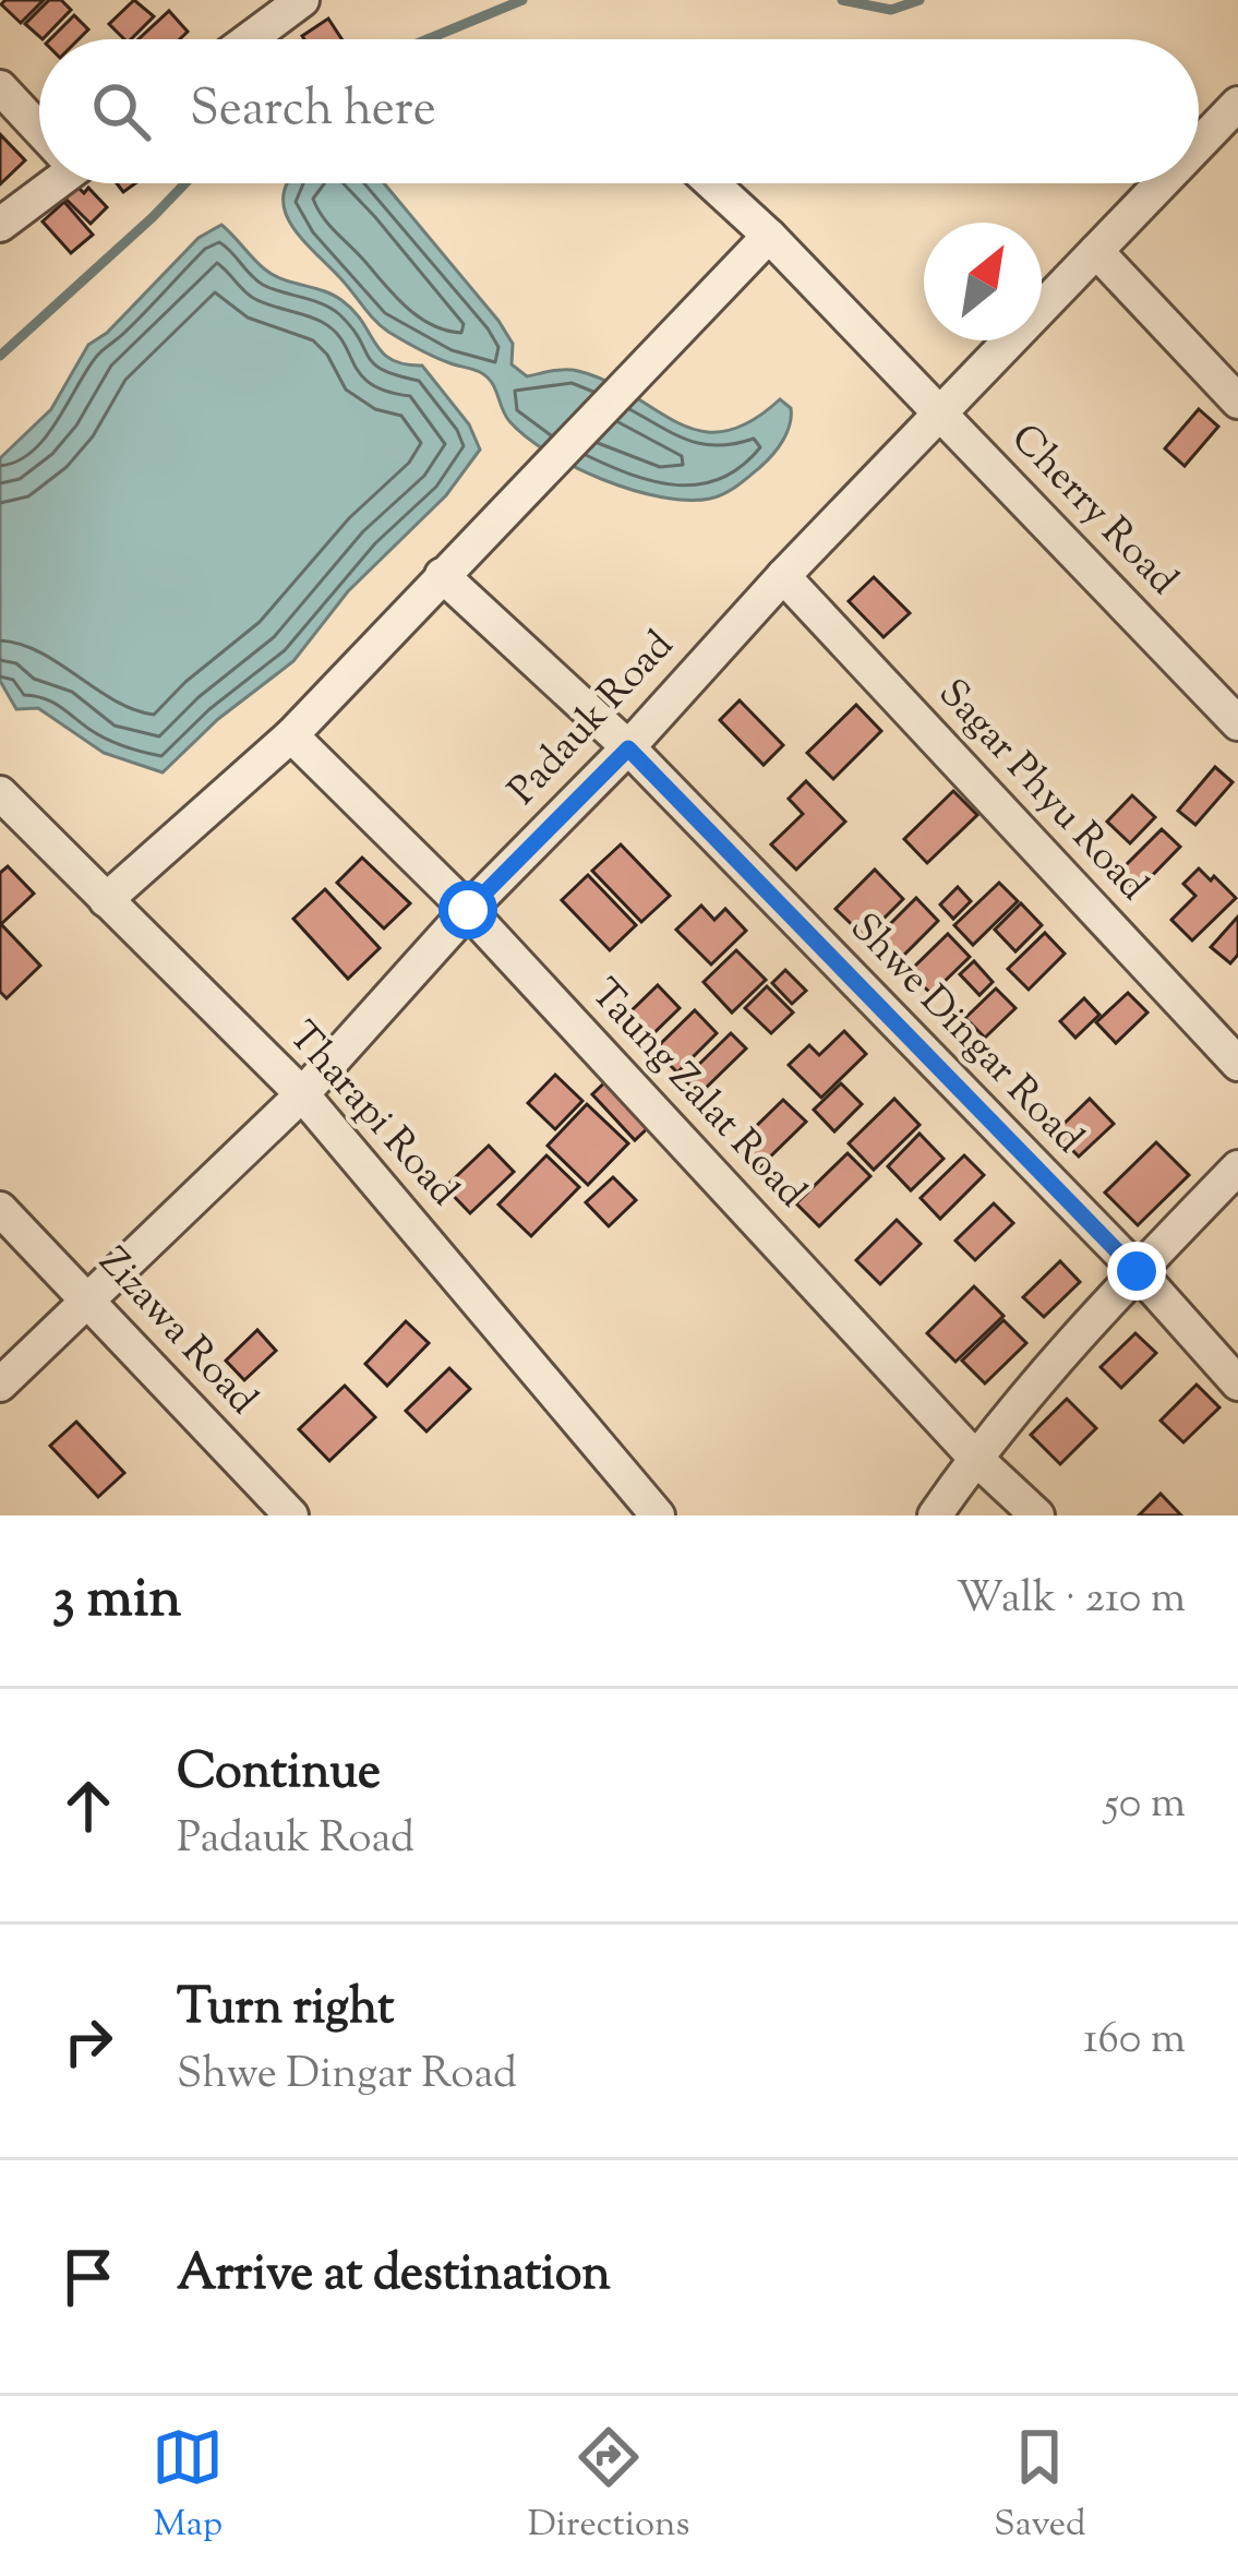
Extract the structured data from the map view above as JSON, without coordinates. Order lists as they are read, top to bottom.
{
  "streets": {
    "street": [
      "Cherry Road",
      "Padauk Road",
      "Sagar Phyu Road",
      "Shwe Dingar Road",
      "Taung Zalat Road",
      "Tharapi Road",
      "Zizawa Road"
    ]
  },
  "crossings": [
    ["Cherry Road", "Padauk Road"],
    ["Padauk Road", "Sagar Phyu Road"],
    ["Padauk Road", "Shwe Dingar Road"],
    ["Padauk Road", "Taung Zalat Road"],
    ["Padauk Road", "Tharapi Road"],
    ["Padauk Road", "Zizawa Road"]
  ],
  "north": "top right",
  "page": {
    "search": "Search here",
    "heading": ["3 min", "Walk · 210 m"],
    "list": [
      ["Continue", "Padauk Road", "50 m"],
      ["Turn right", "Shwe Dingar Road", "160 m"],
      "Arrive at destination"
    ],
    "nav": ["Map", "Directions", "Saved"]
  }
}
